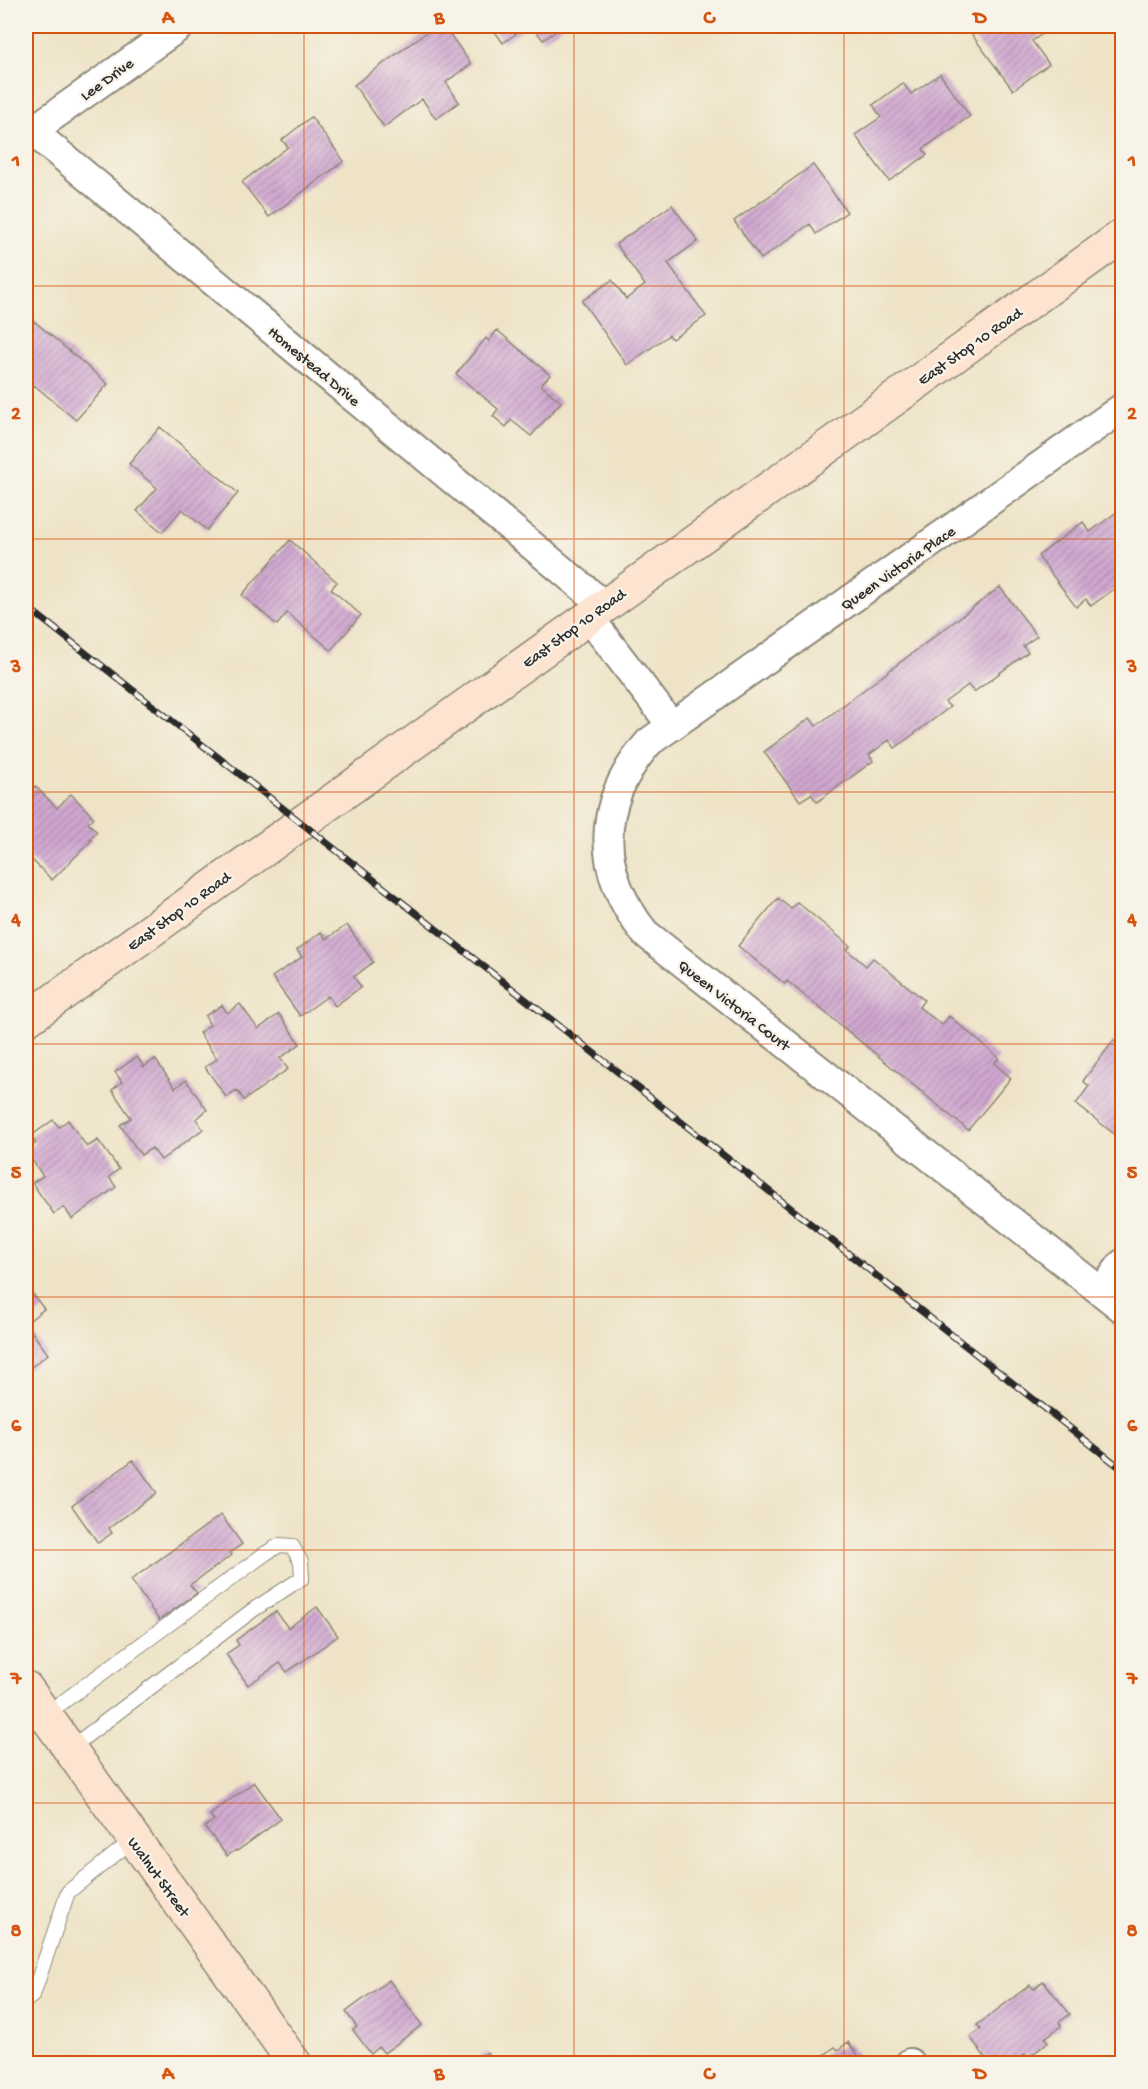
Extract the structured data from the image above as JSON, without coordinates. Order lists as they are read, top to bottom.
{
  "streets": {
    "street": [
      "Lee Drive",
      "East Stop 10 Road",
      "Homestead Drive",
      "Queen Victoria Place",
      "Queen Victoria Court",
      "Walnut Street"
    ]
  },
  "crossings": [
    ["Lee Drive", "Homestead Drive"],
    ["East Stop 10 Road", "Homestead Drive"],
    ["Queen Victoria Place", "Queen Victoria Court"]
  ],
  "grid": {
    "columns": [
      "A",
      "B",
      "C",
      "D"
    ],
    "rows": [
      "1",
      "2",
      "3",
      "4",
      "5",
      "6",
      "7",
      "8"
    ]
  }
}
